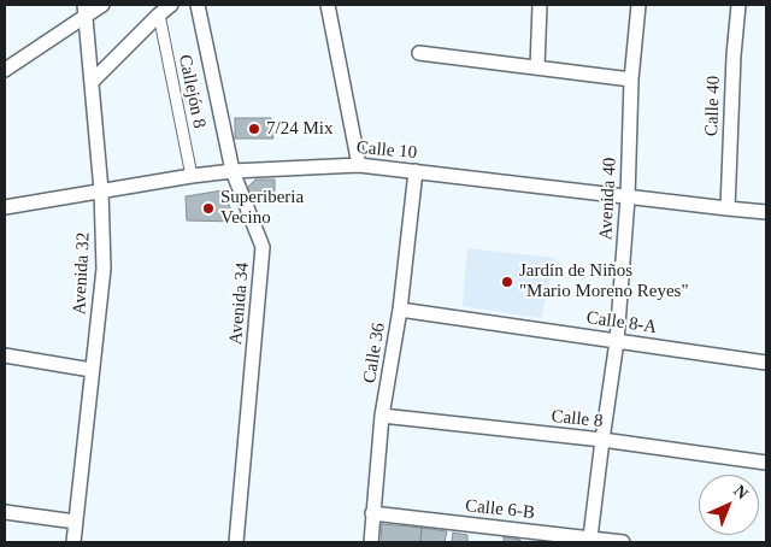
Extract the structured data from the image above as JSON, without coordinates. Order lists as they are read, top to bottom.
{
  "streets": {
    "street": [
      "Callejón 8",
      "Calle 40",
      "Calle 10",
      "Avenida 40",
      "Avenida 32",
      "Avenida 34",
      "Calle 8-A",
      "Calle 36",
      "Calle 8",
      "Calle 6-B"
    ]
  },
  "crossings": [
    ["Callejón 8", "Calle 10"],
    ["Calle 40", "Calle 10"],
    ["Calle 10", "Avenida 40"],
    ["Calle 10", "Avenida 32"],
    ["Calle 10", "Avenida 34"],
    ["Calle 10", "Calle 36"],
    ["Avenida 40", "Calle 8-A"],
    ["Avenida 40", "Calle 8"],
    ["Avenida 40", "Calle 6-B"],
    ["Calle 8-A", "Calle 36"],
    ["Calle 36", "Calle 8"],
    ["Calle 36", "Calle 6-B"]
  ],
  "places": ["7/24 Mix", "Superiberia Vecino", "Jardín de Niños \"Mario Moreno Reyes\""],
  "north": "top right"
}
